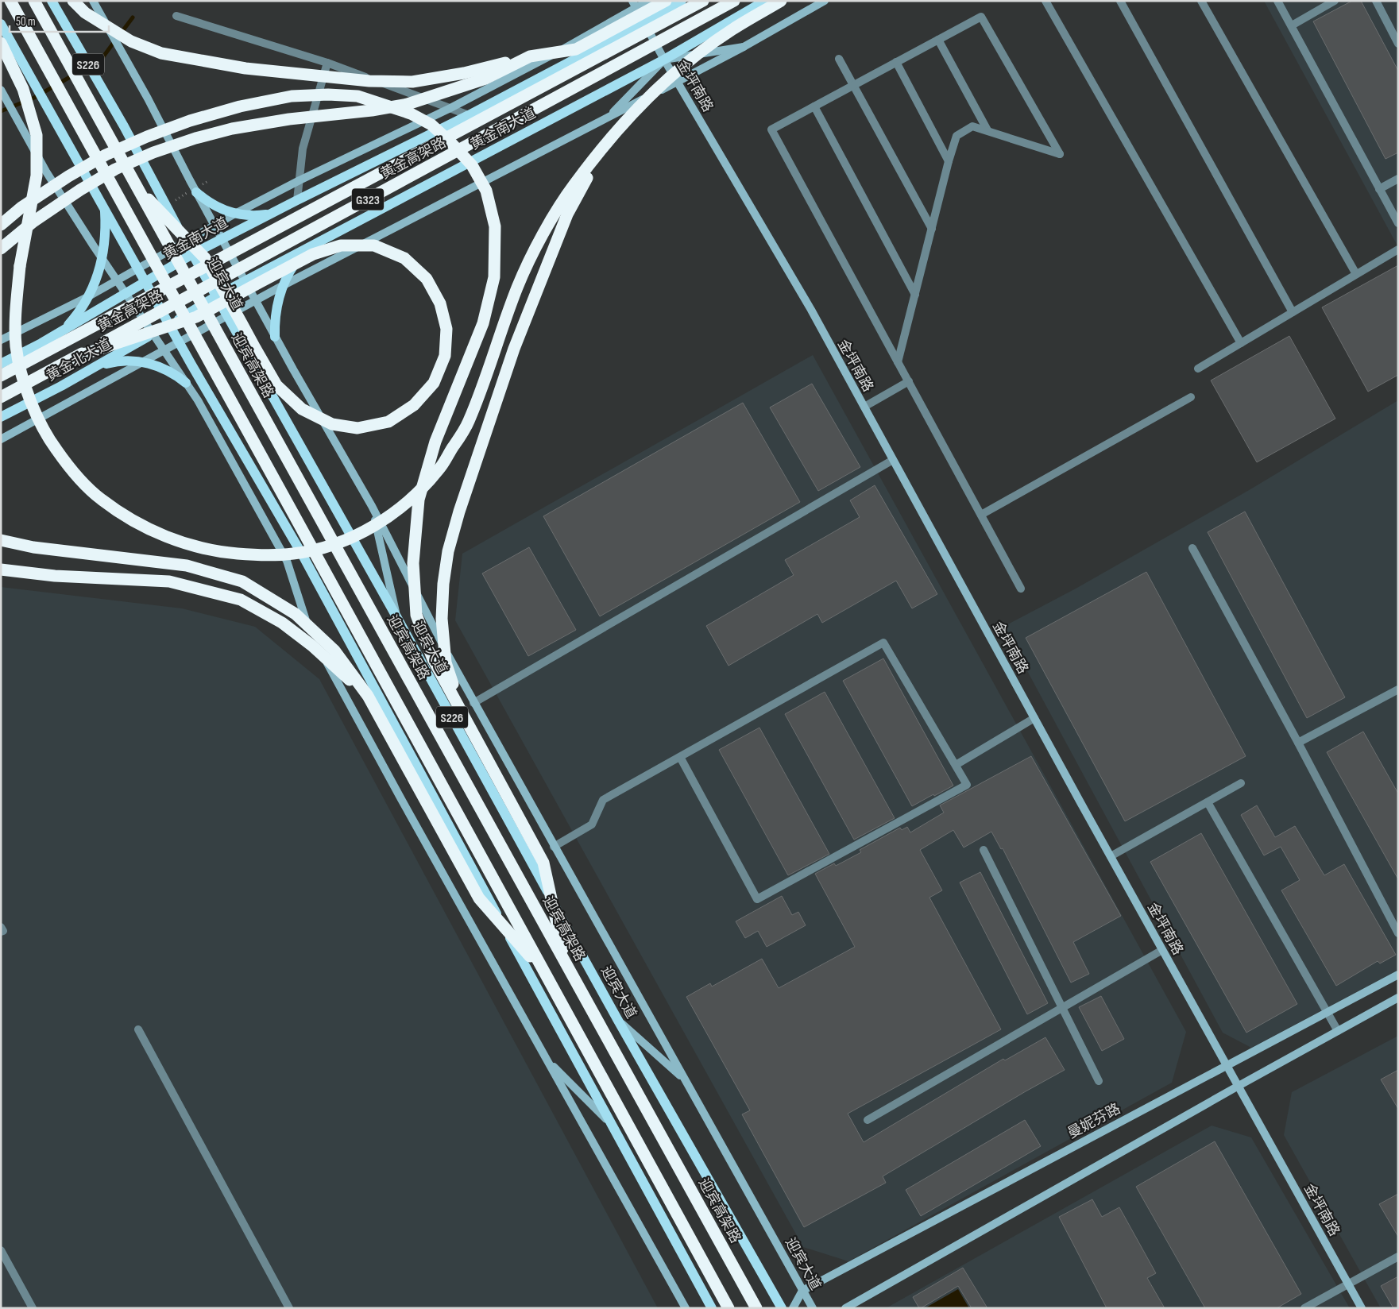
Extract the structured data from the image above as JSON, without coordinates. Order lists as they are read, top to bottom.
{
  "streets": {
    "highway": ["黄金高架路", "G323", "迎宾高架路"],
    "main road": [
      "S226",
      "黄金南大道",
      "迎宾大道",
      "黄金北大道"
    ],
    "street": ["金坪南路", "曼妮芬路"]
  },
  "crossings": [
    ["金坪南路", "黄金南大道"],
    ["金坪南路", "曼妮芬路"],
    ["黄金南大道", "迎宾大道"],
    ["黄金南大道", "黄金北大道"],
    ["迎宾大道", "曼妮芬路"]
  ],
  "scale_bar": "50 m"
}
